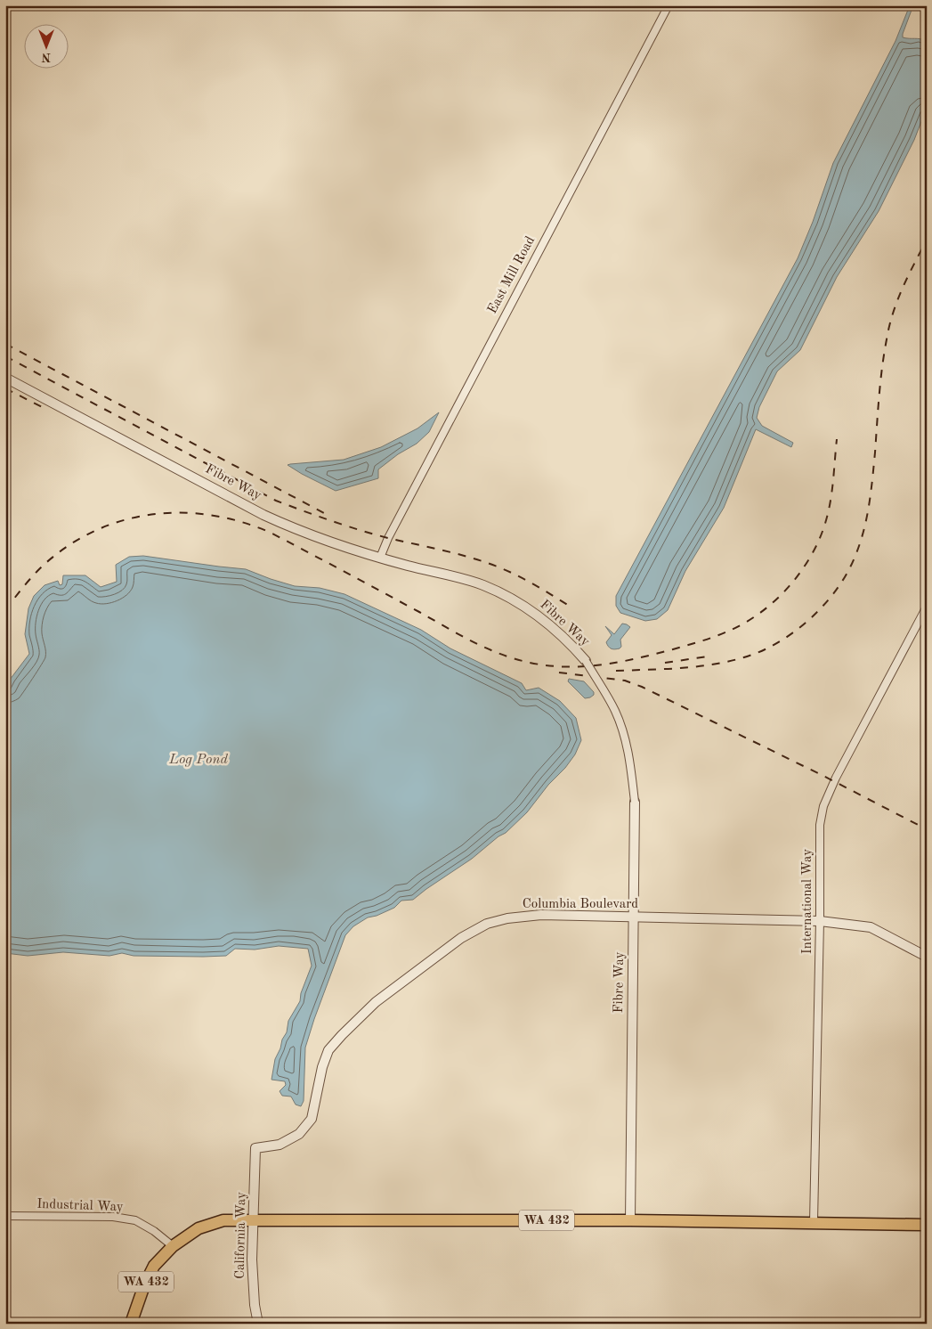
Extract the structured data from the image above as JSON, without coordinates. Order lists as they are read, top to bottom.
{
  "streets": {
    "highway": ["WA 432"],
    "street": [
      "East Mill Road",
      "Fibre Way",
      "International Way",
      "Columbia Boulevard",
      "Industrial Way",
      "California Way"
    ]
  },
  "crossings": [
    ["East Mill Road", "Fibre Way"],
    ["Fibre Way", "Columbia Boulevard"],
    ["Fibre Way", "WA 432"],
    ["International Way", "Columbia Boulevard"],
    ["International Way", "WA 432"],
    ["Columbia Boulevard", "California Way"],
    ["Industrial Way", "WA 432"],
    ["WA 432", "California Way"]
  ],
  "water": ["Log Pond"],
  "north": "bottom"
}
